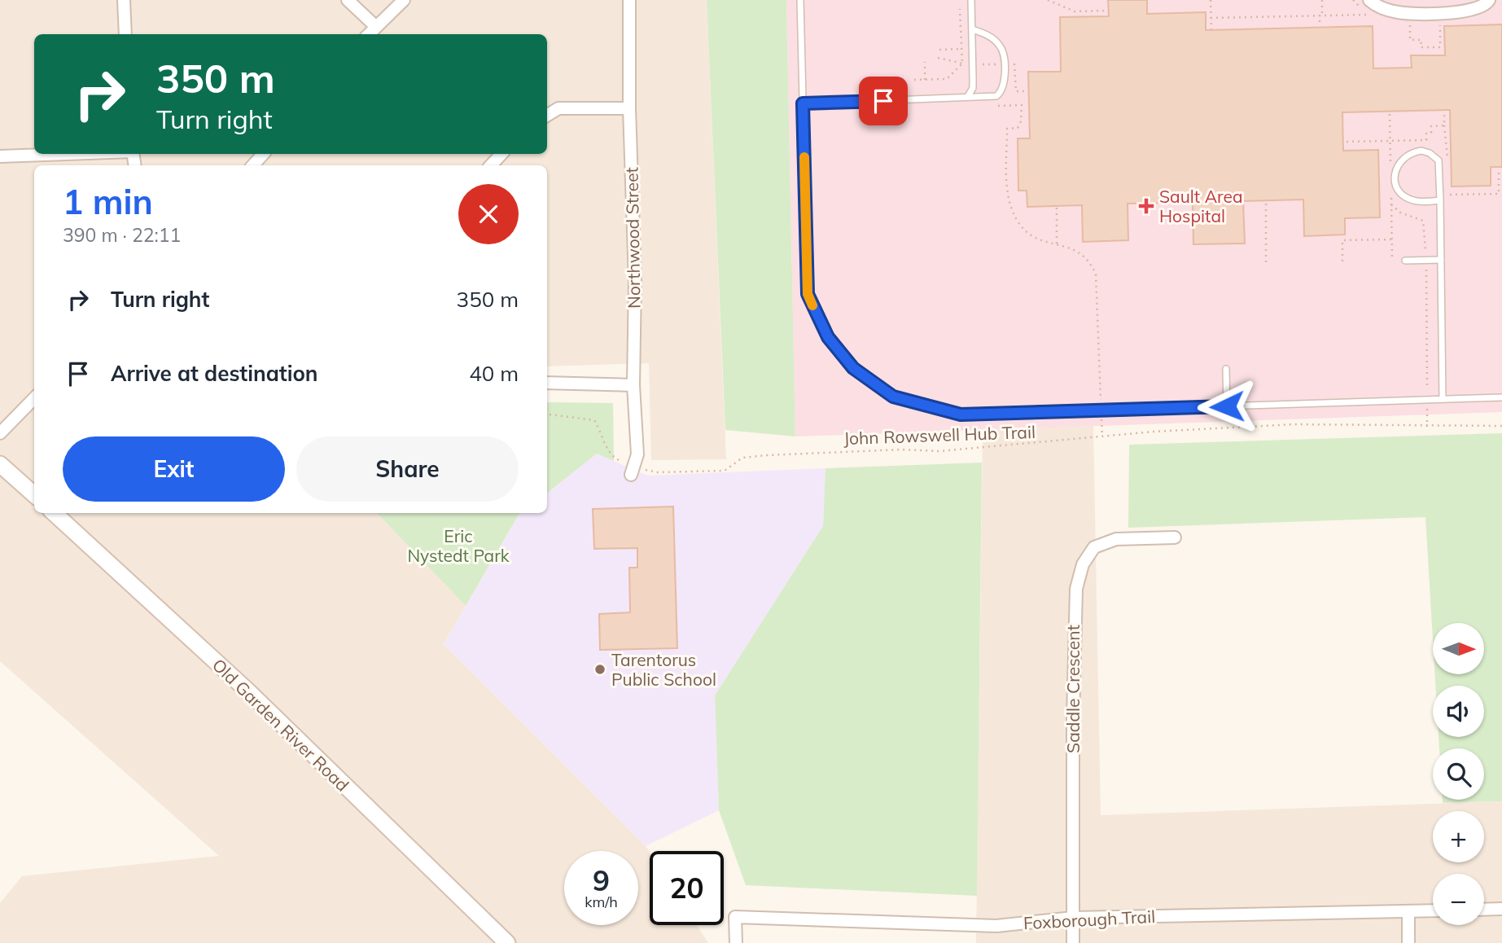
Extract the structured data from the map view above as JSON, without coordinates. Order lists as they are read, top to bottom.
{
  "streets": {
    "main road": ["Old Garden River Road"],
    "street": ["Northwood Street", "Saddle Crescent", "Foxborough Trail"],
    "path": ["John Rowswell Hub Trail"]
  },
  "crossings": [
    ["Northwood Street", "John Rowswell Hub Trail"],
    ["Saddle Crescent", "Foxborough Trail"]
  ],
  "parks": ["Eric Nystedt Park"],
  "places": {
    "health": ["Sault Area Hospital"],
    "other": ["Tarentorus Public School"]
  },
  "north": "right",
  "page": {
    "turn": ["350 m", "Turn right"],
    "heading": ["1 min", "390 m · 22:11"],
    "list": [
      {
        "name": "Turn right",
        "value": "350 m"
      },
      {
        "name": "Arrive at destination",
        "value": "40 m"
      }
    ],
    "buttons": ["Exit", "Share"],
    "map_buttons": ["+", "−"],
    "speed": "9 km/h",
    "limit": "20"
  }
}
